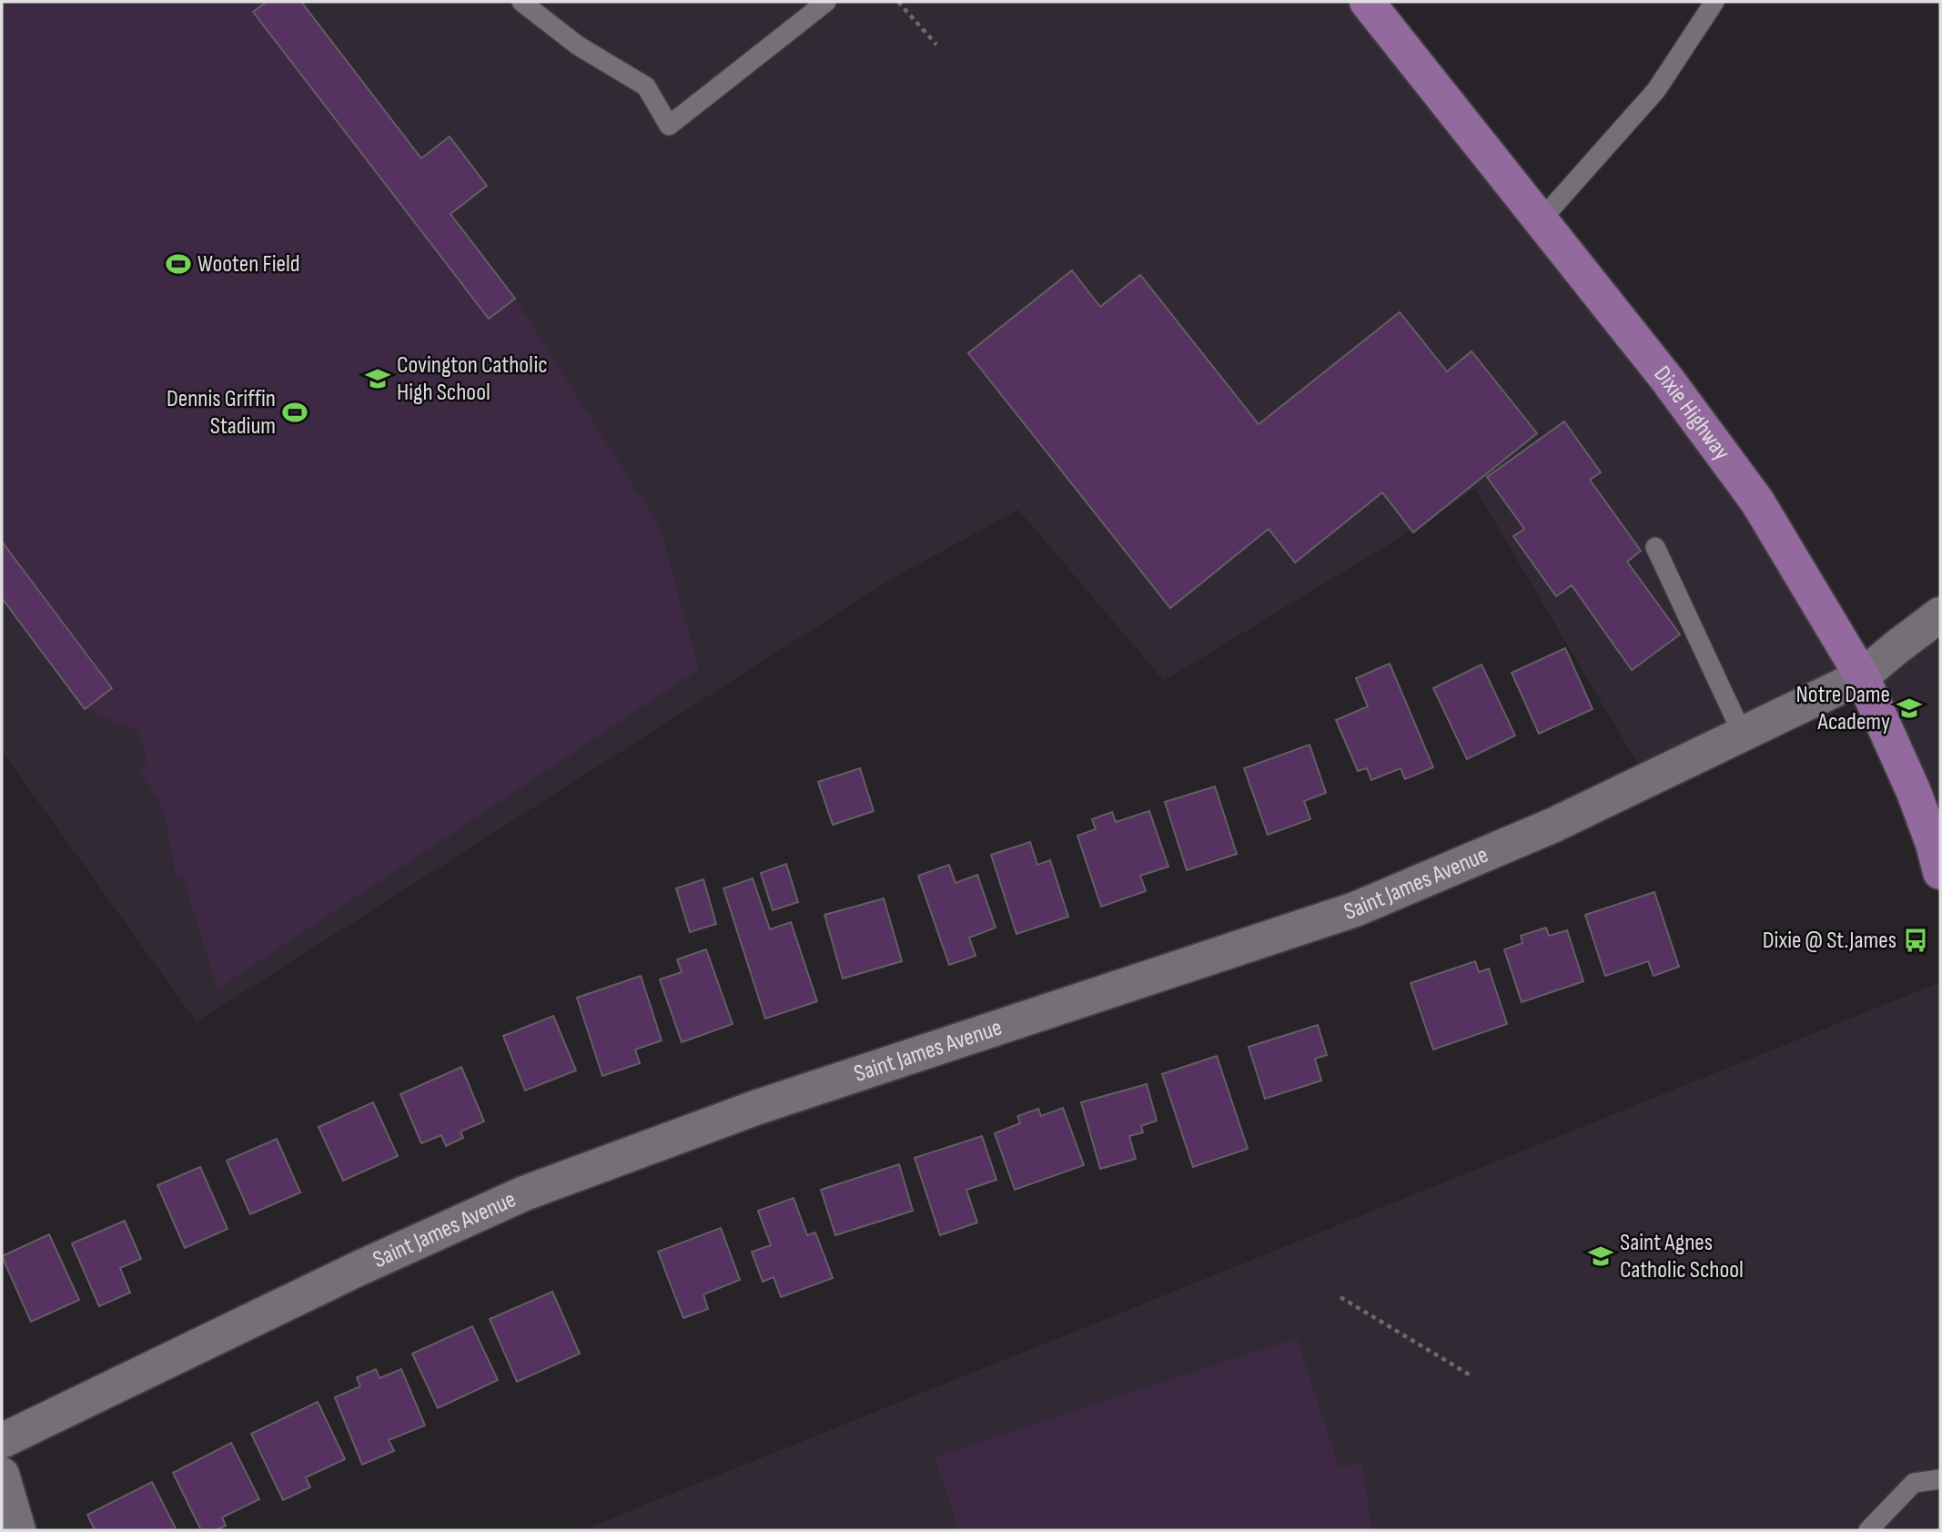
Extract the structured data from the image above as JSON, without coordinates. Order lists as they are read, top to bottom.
{
  "streets": {
    "main road": ["Dixie Highway"],
    "street": ["Saint James Avenue"]
  },
  "crossings": [
    ["Dixie Highway", "Saint James Avenue"]
  ],
  "places": {
    "sports": ["Wooten Field", "Dennis Griffin Stadium"],
    "school or university": ["Covington Catholic High School", "Notre Dame Academy", "Saint Agnes Catholic School"],
    "bus stop": ["Dixie @ St.James"]
  }
}
